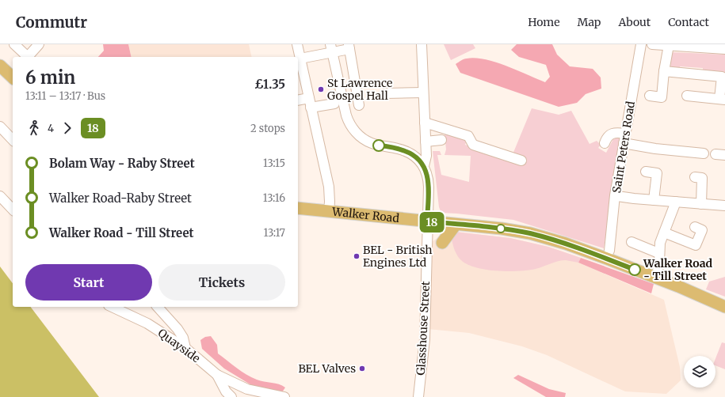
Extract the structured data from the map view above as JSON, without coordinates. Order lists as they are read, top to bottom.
{
  "streets": {
    "main road": ["Walker Road"],
    "street": ["Saint Peters Road", "Glasshouse Street", "Quayside"]
  },
  "crossings": [
    ["Walker Road", "Glasshouse Street"]
  ],
  "places": [
    "St Lawrence Gospel Hall",
    "BEL - British Engines Ltd",
    "Walker Road - Till Street",
    "BEL Valves"
  ],
  "lines": ["bus line 18"],
  "page": {
    "header": "Commutr",
    "nav": [
      "Home",
      "Map",
      "About",
      "Contact"
    ],
    "on_map": "18",
    "heading": ["6 min", "13:11 – 13:17 · Bus", "£1.35"],
    "legs": ["4", "18", "2 stops"],
    "list": [
      {
        "name": "Bolam Way - Raby Street",
        "value": "13:15"
      },
      {
        "name": "Walker Road-Raby Street",
        "value": "13:16"
      },
      {
        "name": "Walker Road - Till Street",
        "value": "13:17"
      }
    ],
    "buttons": ["Start", "Tickets"]
  }
}
